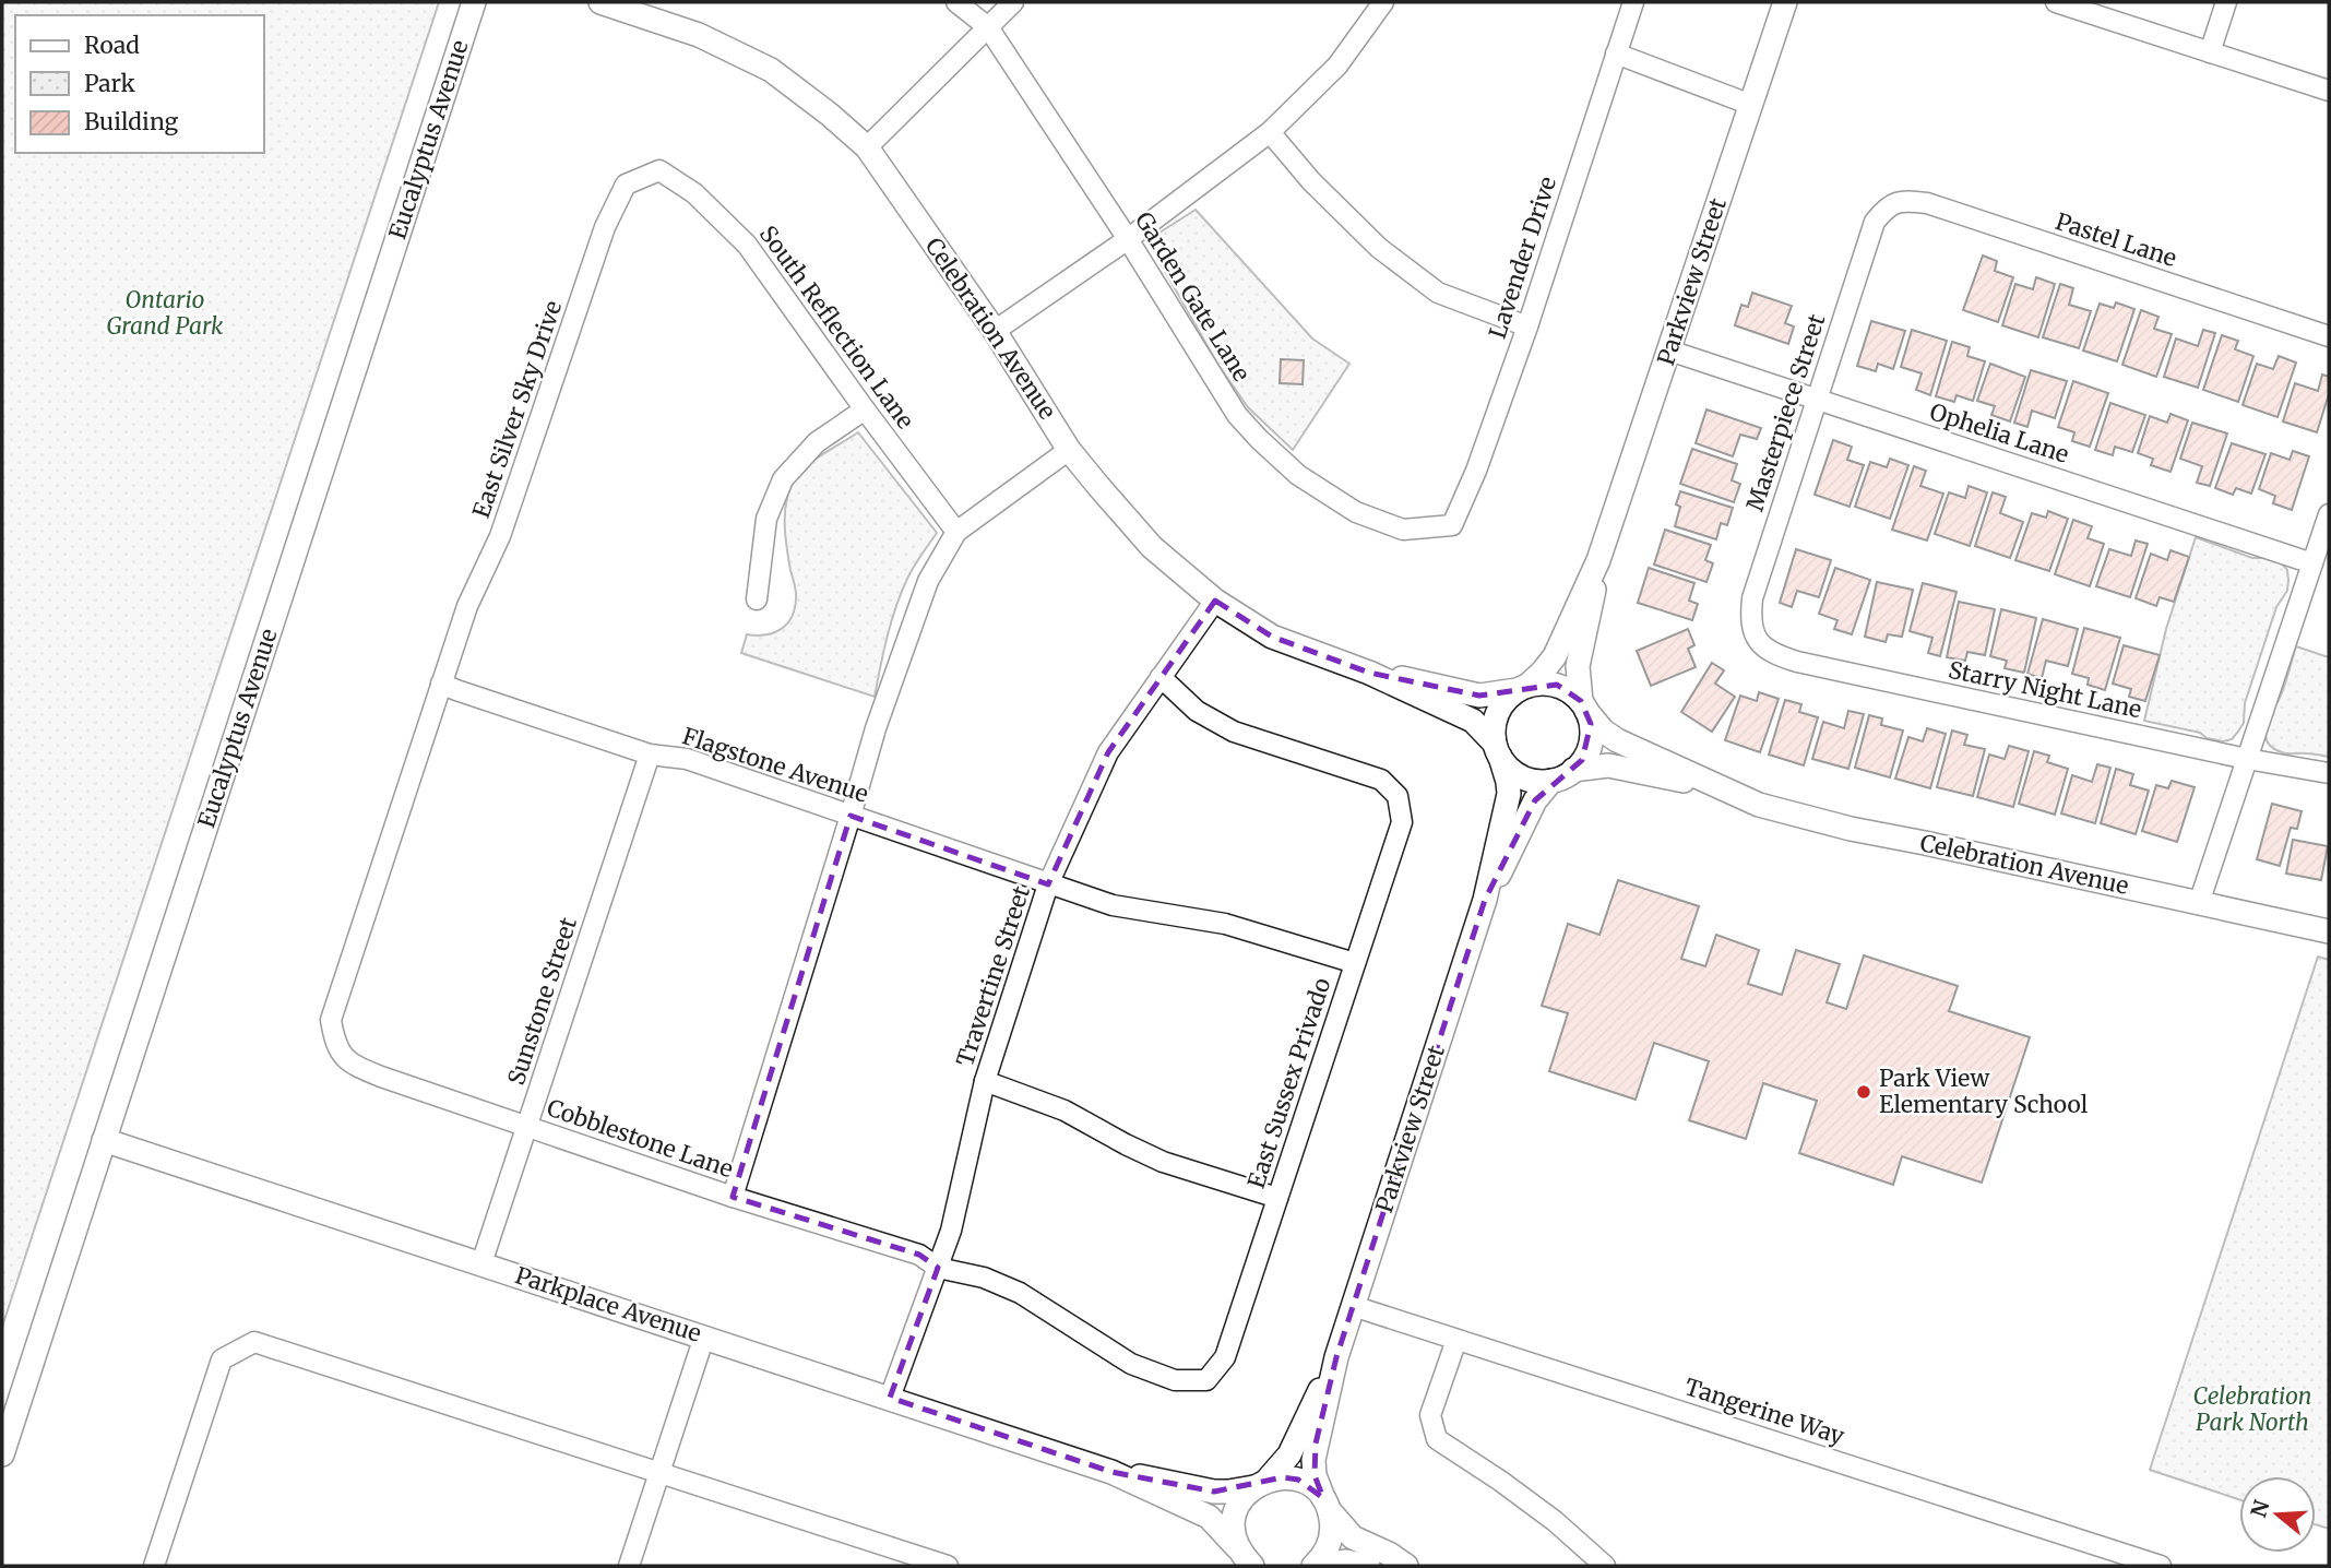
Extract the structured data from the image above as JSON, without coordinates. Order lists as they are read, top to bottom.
{
  "streets": {
    "street": [
      "Eucalyptus Avenue",
      "Pastel Lane",
      "Lavender Drive",
      "Parkview Street",
      "Garden Gate Lane",
      "South Reflection Lane",
      "Celebration Avenue",
      "East Silver Sky Drive",
      "Masterpiece Street",
      "Ophelia Lane",
      "Starry Night Lane",
      "Flagstone Avenue",
      "Travertine Street",
      "Sunstone Street",
      "East Sussex Privado",
      "Cobblestone Lane",
      "Parkplace Avenue",
      "Tangerine Way"
    ]
  },
  "crossings": [
    ["Eucalyptus Avenue", "Parkplace Avenue"],
    ["Pastel Lane", "Masterpiece Street"],
    ["Lavender Drive", "Garden Gate Lane"],
    ["Parkview Street", "Celebration Avenue"],
    ["Parkview Street", "Ophelia Lane"],
    ["Parkview Street", "Tangerine Way"],
    ["South Reflection Lane", "East Silver Sky Drive"],
    ["Celebration Avenue", "Travertine Street"],
    ["East Silver Sky Drive", "Flagstone Avenue"],
    ["East Silver Sky Drive", "Cobblestone Lane"],
    ["Masterpiece Street", "Ophelia Lane"],
    ["Masterpiece Street", "Starry Night Lane"],
    ["Flagstone Avenue", "Travertine Street"],
    ["Flagstone Avenue", "Sunstone Street"],
    ["Flagstone Avenue", "East Sussex Privado"],
    ["Travertine Street", "East Sussex Privado"],
    ["Travertine Street", "Cobblestone Lane"],
    ["Travertine Street", "Parkplace Avenue"],
    ["Sunstone Street", "Cobblestone Lane"],
    ["Sunstone Street", "Parkplace Avenue"],
    ["East Sussex Privado", "Cobblestone Lane"]
  ],
  "parks": ["Ontario Grand Park", "Celebration Park North"],
  "places": ["Park View Elementary School"],
  "legend": ["Road", "Park", "Building"],
  "north": "left"
}
